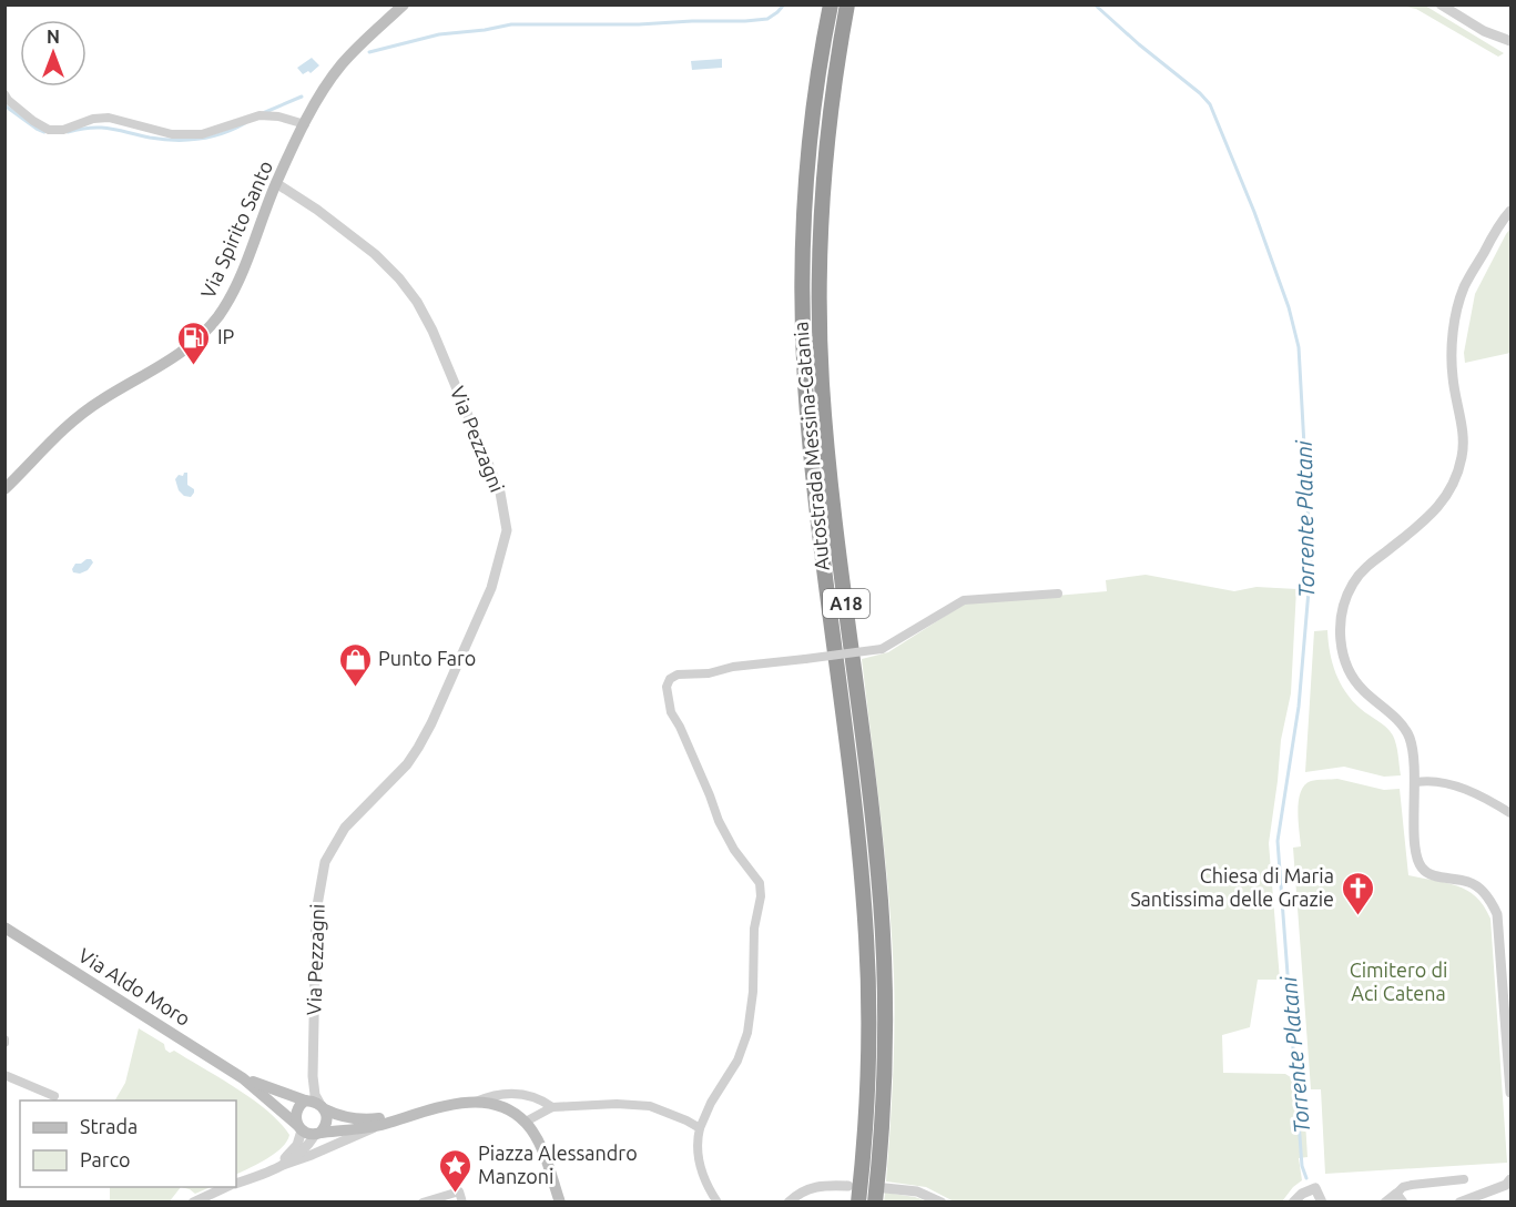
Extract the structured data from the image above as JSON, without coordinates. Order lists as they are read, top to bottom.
{
  "streets": {
    "highway": ["Autostrada Messina-Catania", "A18"],
    "main road": ["Via Spirito Santo", "Via Aldo Moro"],
    "street": ["Via Pezzagni"]
  },
  "crossings": [
    ["Via Spirito Santo", "Via Pezzagni"]
  ],
  "water": ["Torrente Platani"],
  "parks": ["Cimitero di Aci Catena"],
  "places": {
    "fuel station": ["IP"],
    "shop": ["Punto Faro"],
    "church": ["Chiesa di Maria Santissima delle Grazie"],
    "place": ["Piazza Alessandro Manzoni"]
  },
  "legend": ["Strada", "Parco"],
  "north": "top"
}
